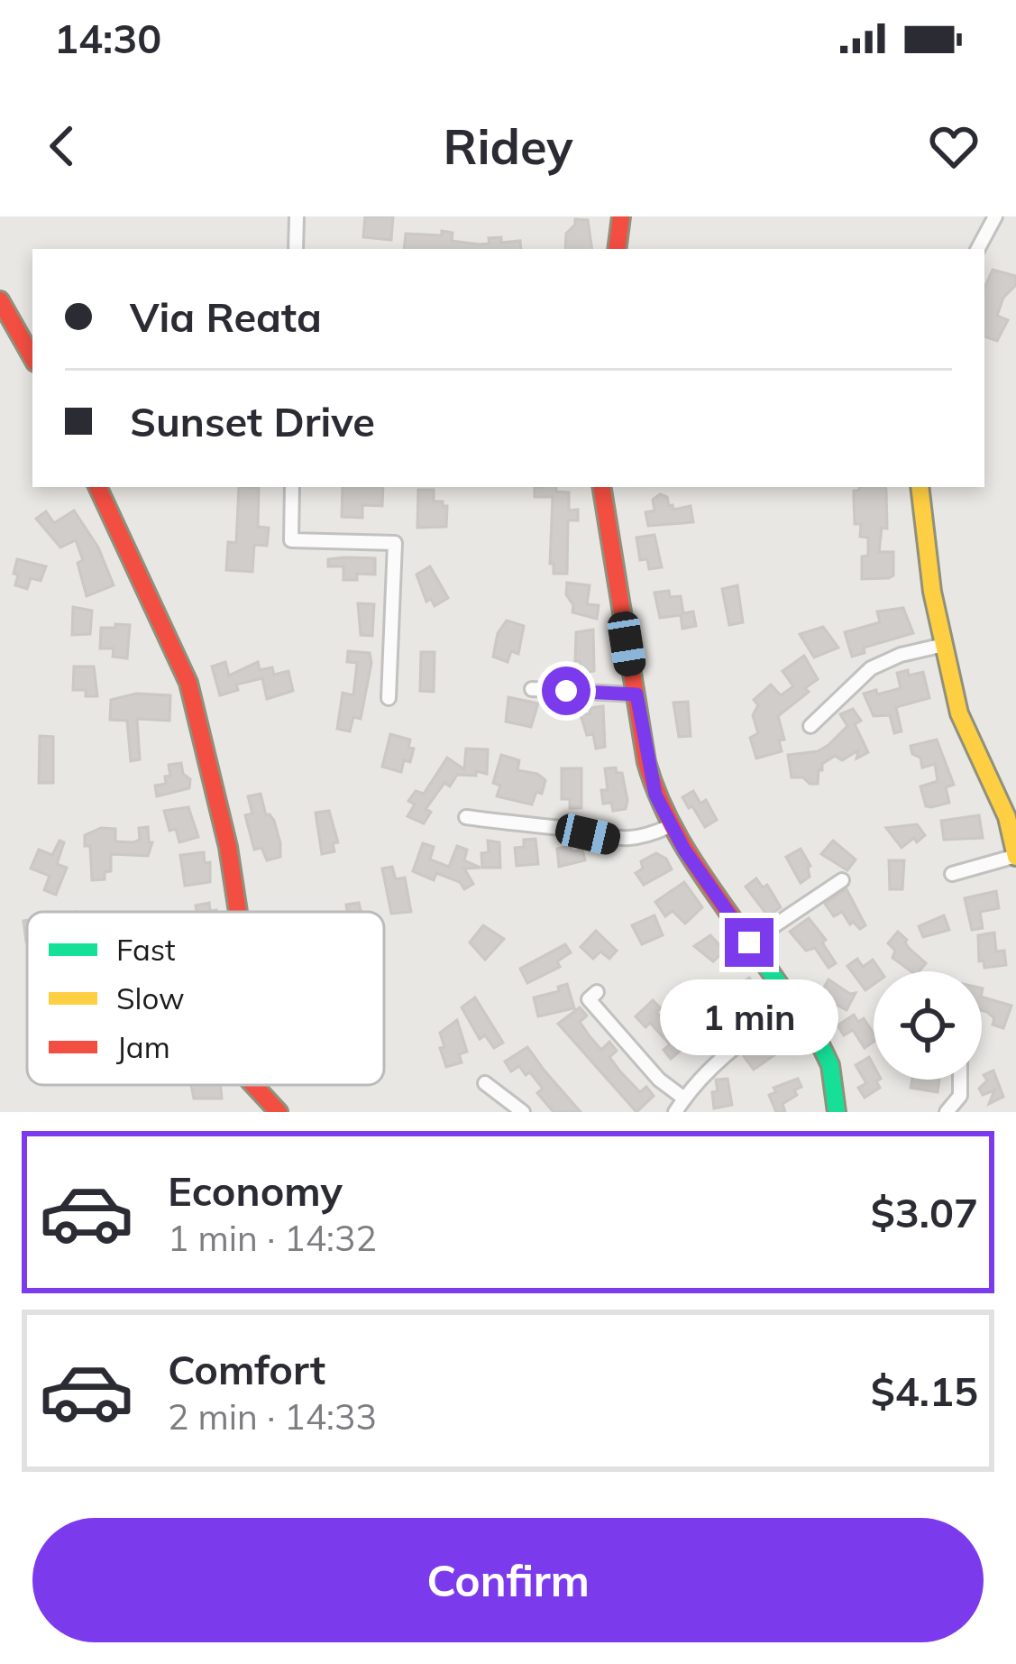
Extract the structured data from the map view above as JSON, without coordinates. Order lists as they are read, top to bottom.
{
  "legend": ["Fast", "Slow", "Jam"],
  "page": {
    "status": "14:30",
    "header": "Ridey",
    "banner": ["Via Reata", "Sunset Drive"],
    "bubble": "1 min",
    "list": [
      {
        "name": "Economy",
        "note": "1 min · 14:32",
        "value": "$3.07"
      },
      {
        "name": "Comfort",
        "note": "2 min · 14:33",
        "value": "$4.15"
      }
    ],
    "buttons": "Confirm"
  }
}
